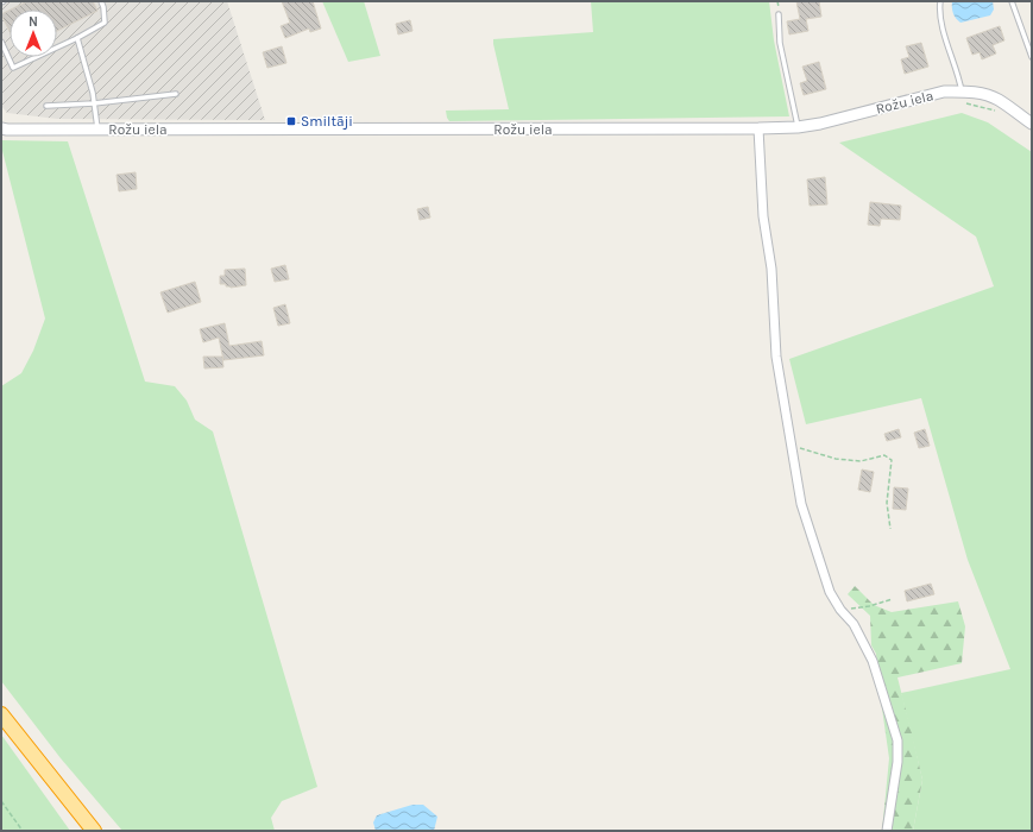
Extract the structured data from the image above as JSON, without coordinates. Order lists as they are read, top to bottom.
{
  "streets": {
    "street": ["Rožu iela"]
  },
  "places": {
    "transit": ["Smiltāji"]
  },
  "north": "top"
}
